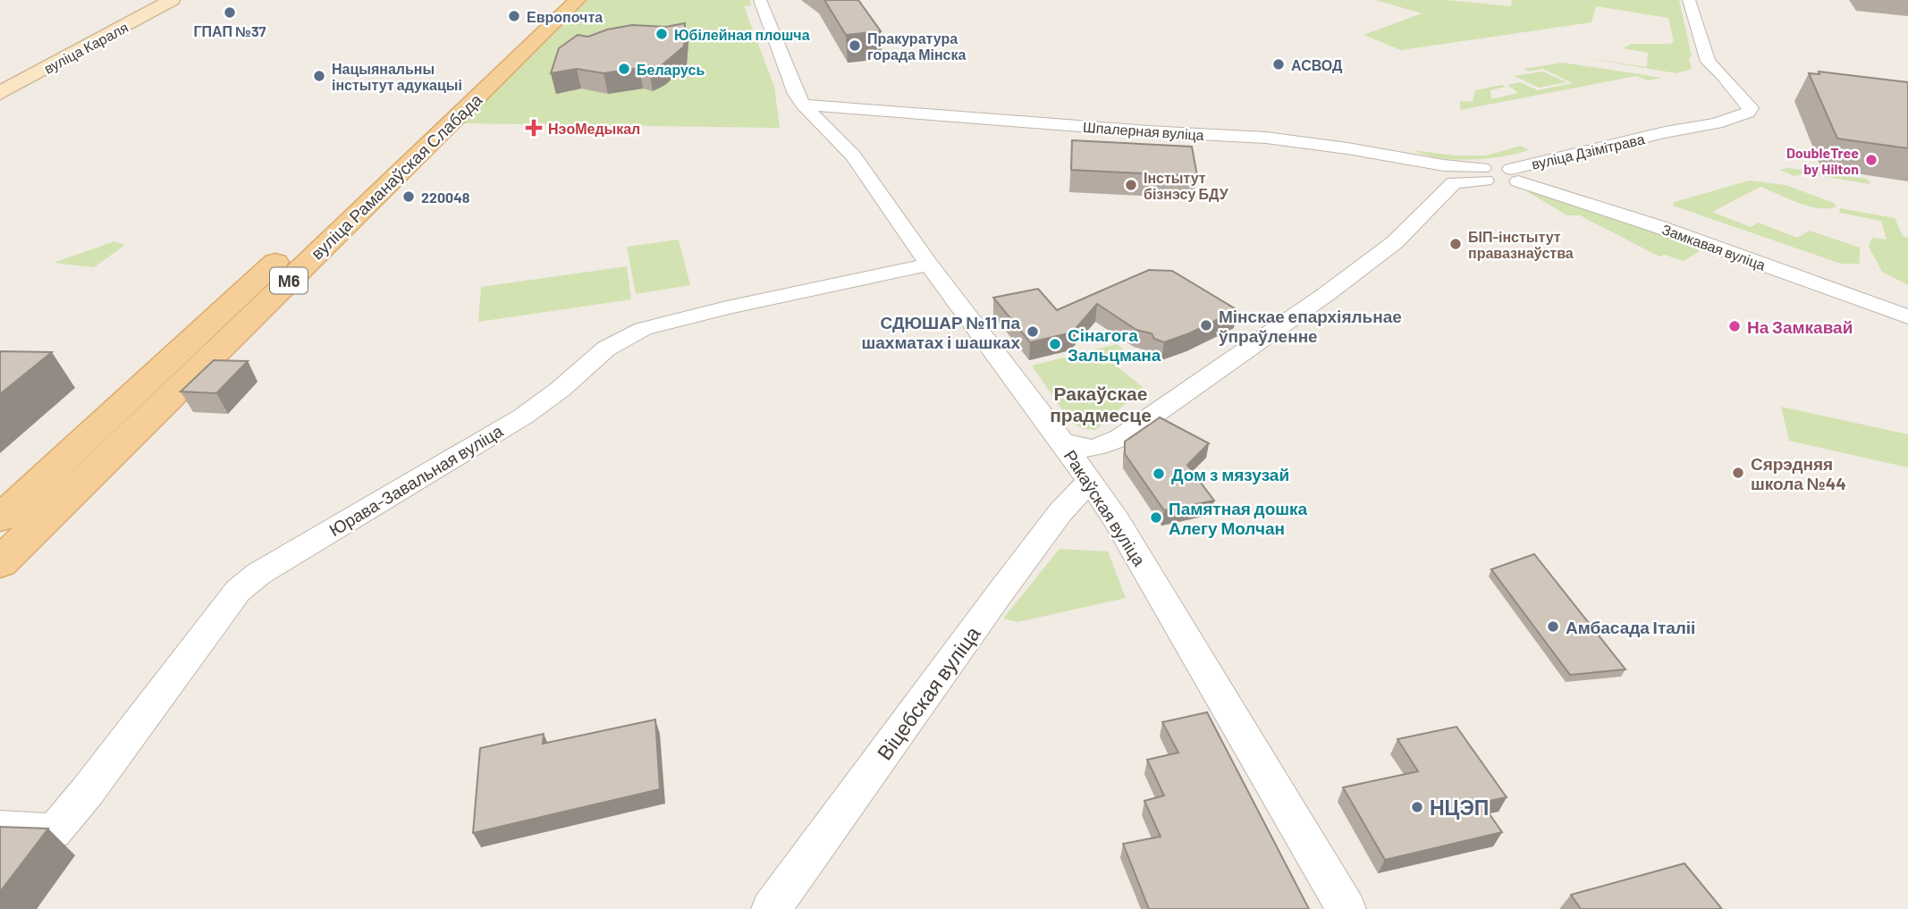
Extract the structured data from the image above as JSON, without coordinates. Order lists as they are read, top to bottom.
{
  "streets": {
    "main road": ["вуліца Караля", "вуліца Раманаўская Слабада", "М6"],
    "street": [
      "Шпалерная вуліца",
      "вуліца Дзімітрава",
      "Замкавая вуліца",
      "Юрава-Завальная вуліца",
      "Ракаўская вуліца",
      "Віцебская вуліца"
    ]
  },
  "crossings": [
    ["Шпалерная вуліца", "вуліца Дзімітрава"],
    ["Шпалерная вуліца", "Замкавая вуліца"],
    ["Шпалерная вуліца", "Ракаўская вуліца"],
    ["вуліца Дзімітрава", "Замкавая вуліца"],
    ["Юрава-Завальная вуліца", "Ракаўская вуліца"],
    ["Ракаўская вуліца", "Віцебская вуліца"]
  ],
  "districts": ["Ракаўскае прадмесце"],
  "places": {
    "other": [
      "ГПАП №37",
      "Европочта",
      "Юбілейная плошча",
      "Пракуратура горада Мінска",
      "АСВОД",
      "Беларусь",
      "Нацыянальны інстытут адукацыі",
      "DoubleTree by Hilton",
      "Інстытут бізнэсу БДУ",
      "220048",
      "БІП-інстытут правазнаўства",
      "Мінскае епархіяльнае ўпраўленне",
      "На Замкавай",
      "СДЮШАР №11 па шахматах і шашках",
      "Сінагога Зальцмана",
      "Сярэдняя школа №44",
      "Дом з мязузай",
      "Памятная дошка Алегу Молчан",
      "Амбасада Італіі",
      "НЦЭП"
    ],
    "health": ["НэоМедыкал"]
  }
}
